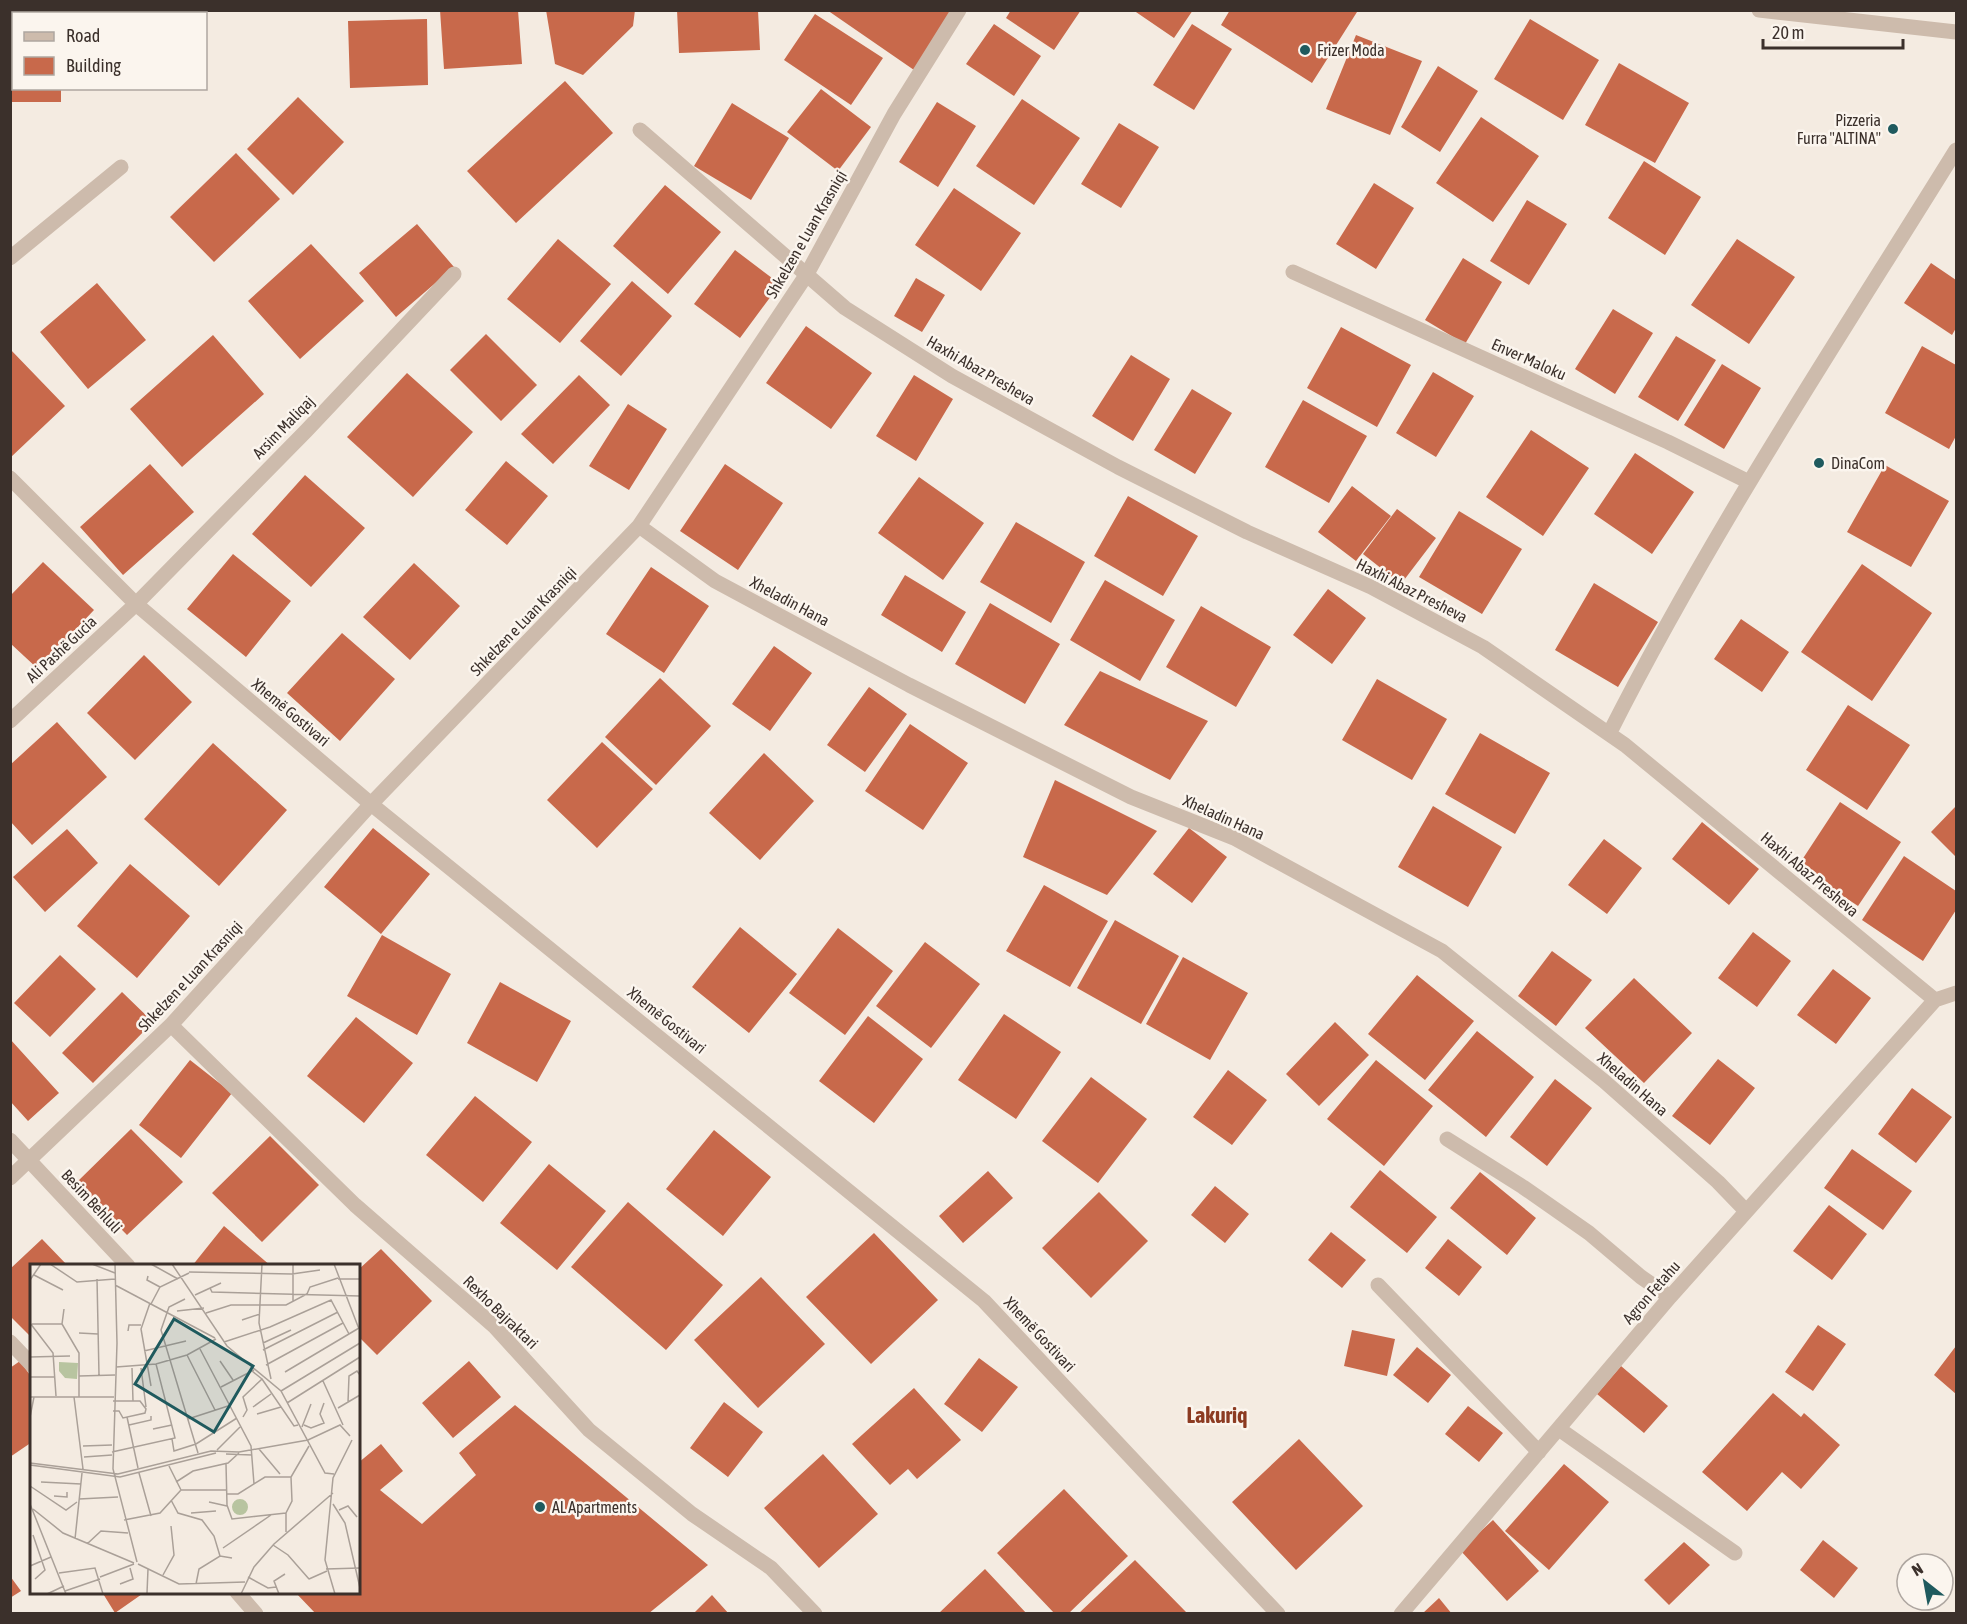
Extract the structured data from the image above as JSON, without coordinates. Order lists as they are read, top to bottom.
{
  "streets": {
    "street": [
      "Shkelzen e Luan Krasniqi",
      "Enver Maloku",
      "Haxhi Abaz Presheva",
      "Arsim Maliqaj",
      "Xheladin Hana",
      "Ali Pashë Gucia",
      "Xhemë Gostivari",
      "Besim Behluli",
      "Agron Fetahu",
      "Rexho Bajraktari"
    ]
  },
  "crossings": [
    ["Shkelzen e Luan Krasniqi", "Haxhi Abaz Presheva"],
    ["Shkelzen e Luan Krasniqi", "Xheladin Hana"],
    ["Shkelzen e Luan Krasniqi", "Xhemë Gostivari"],
    ["Shkelzen e Luan Krasniqi", "Besim Behluli"],
    ["Shkelzen e Luan Krasniqi", "Rexho Bajraktari"],
    ["Haxhi Abaz Presheva", "Agron Fetahu"],
    ["Arsim Maliqaj", "Ali Pashë Gucia"],
    ["Arsim Maliqaj", "Xhemë Gostivari"],
    ["Xheladin Hana", "Agron Fetahu"],
    ["Ali Pashë Gucia", "Xhemë Gostivari"]
  ],
  "districts": ["Lakuriq"],
  "places": [
    "Frizer Moda",
    "Pizzeria Furra \"ALTINA\"",
    "DinaCom",
    "AL Apartments"
  ],
  "legend": ["Road", "Building"],
  "scale_bar": "20 m",
  "north": "top left"
}
